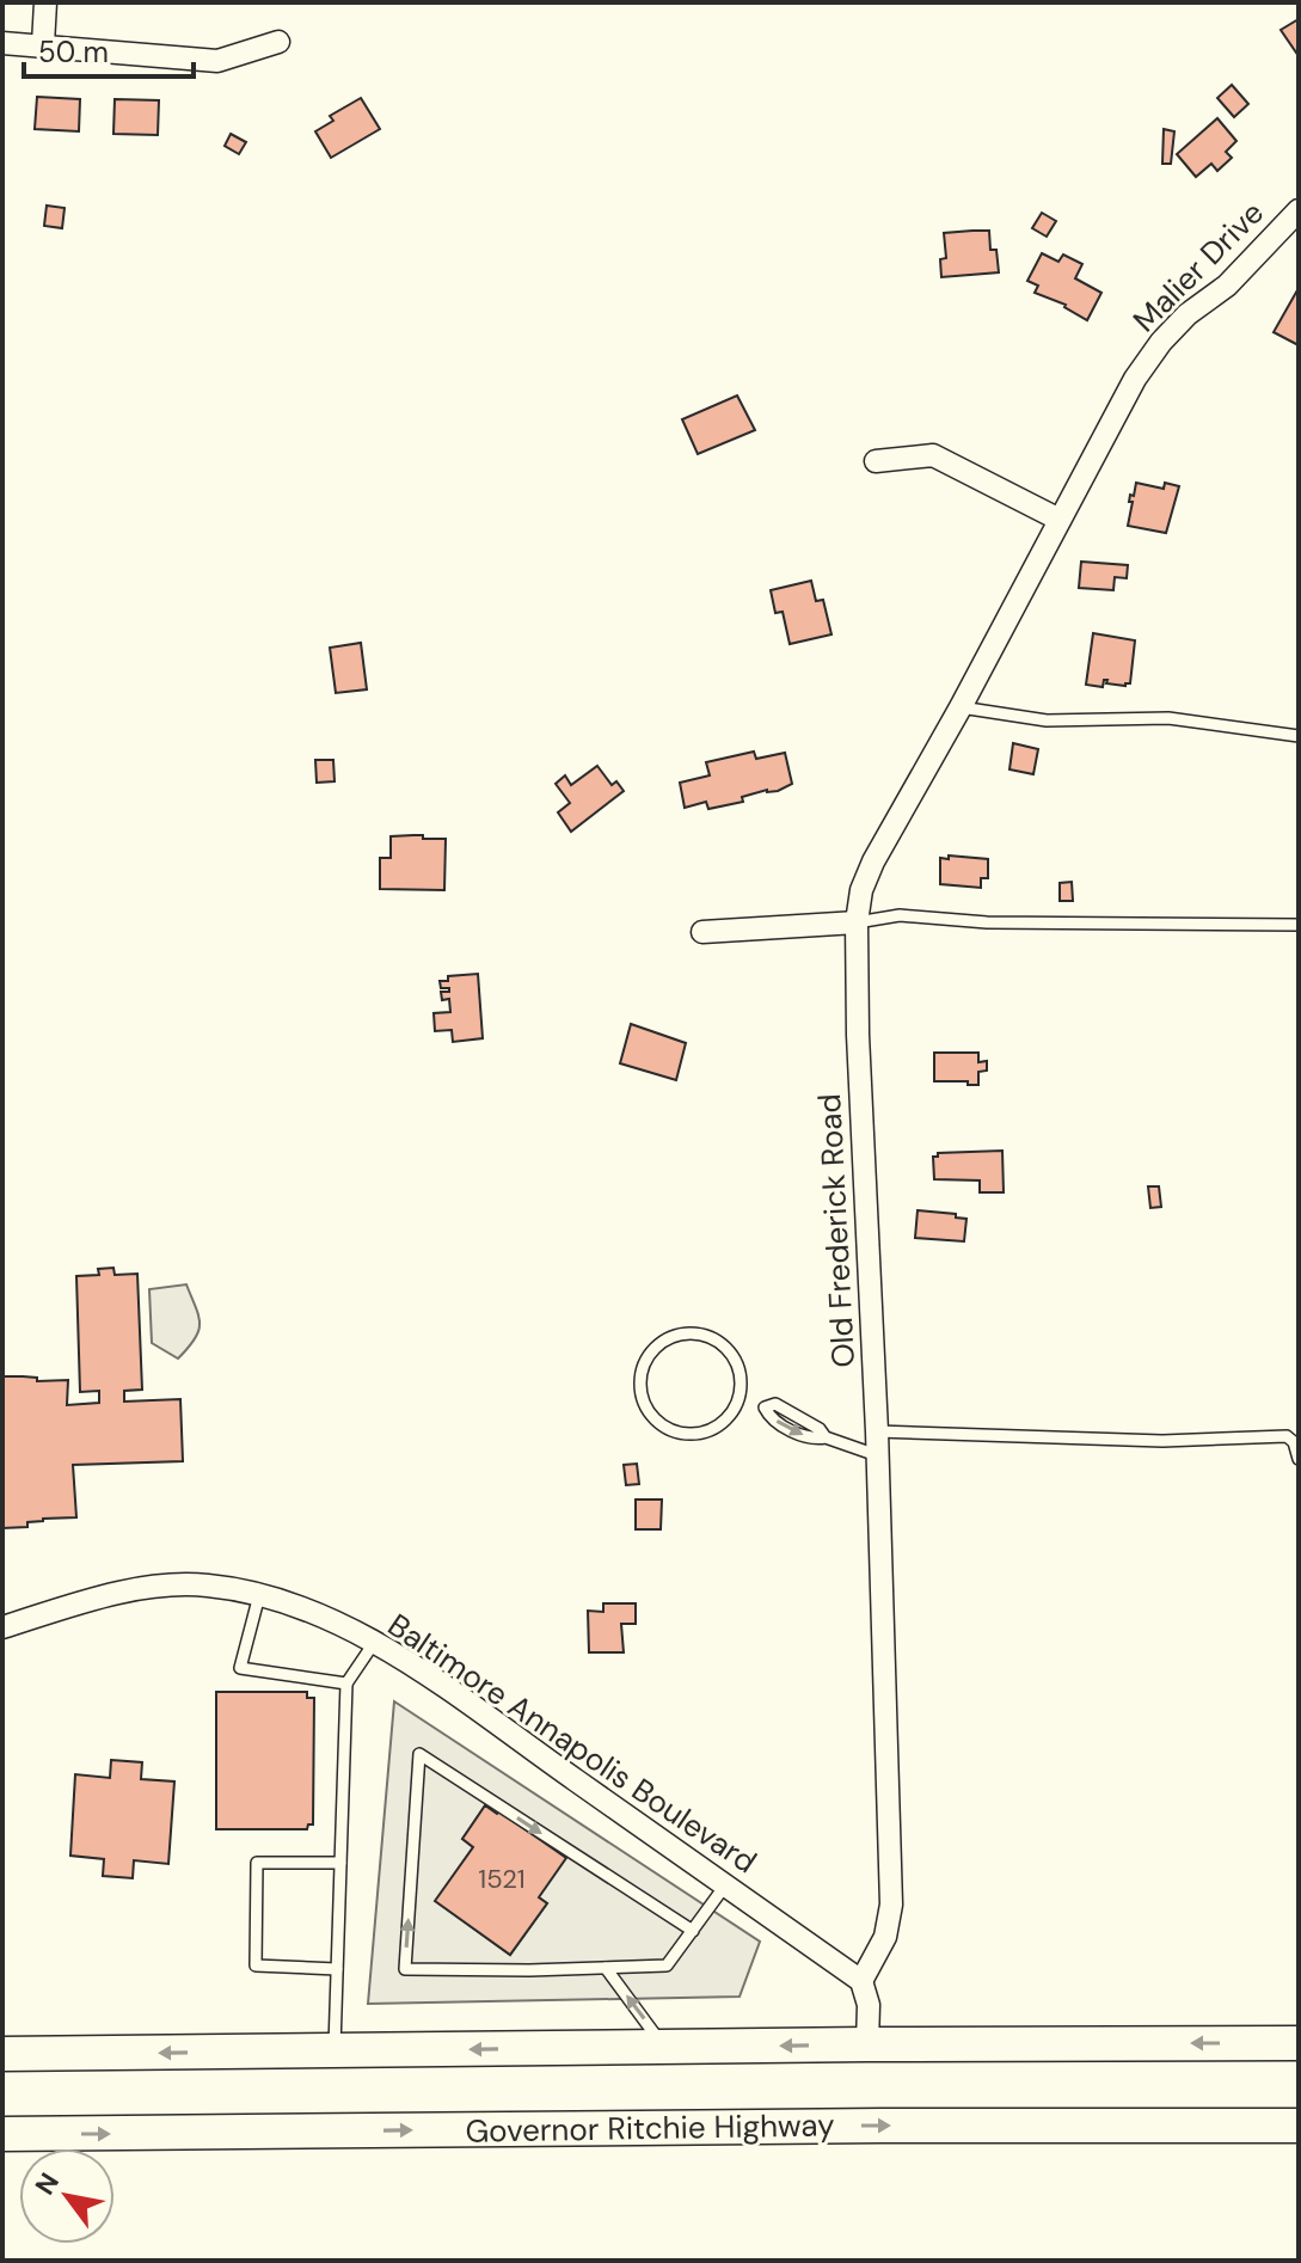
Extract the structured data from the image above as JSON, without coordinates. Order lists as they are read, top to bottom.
{
  "streets": {
    "highway": ["Governor Ritchie Highway"],
    "street": ["Malier Drive", "Old Frederick Road", "Baltimore Annapolis Boulevard"]
  },
  "crossings": [
    ["Malier Drive", "Old Frederick Road"],
    ["Old Frederick Road", "Baltimore Annapolis Boulevard"]
  ],
  "house_numbers": ["1521"],
  "scale_bar": "50 m",
  "north": "top left"
}
